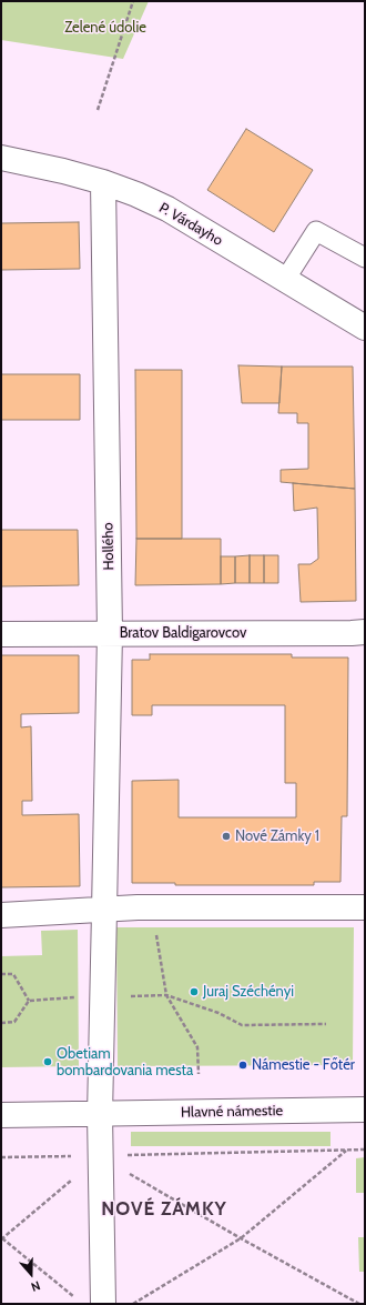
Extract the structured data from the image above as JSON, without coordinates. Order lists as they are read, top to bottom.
{
  "streets": {
    "street": [
      "P. Várdayho",
      "Hollého",
      "Bratov Baldigarovcov",
      "Hlavné námestie"
    ]
  },
  "crossings": [
    ["P. Várdayho", "Hollého"],
    ["Hollého", "Bratov Baldigarovcov"]
  ],
  "districts": ["NOVÉ ZÁMKY"],
  "parks": ["Zelené údolie"],
  "places": [
    "Nové Zámky 1",
    "Juraj Széchényi",
    "Obetiam bombardovania mesta",
    "Námestie - Főtér"
  ],
  "north": "bottom"
}
